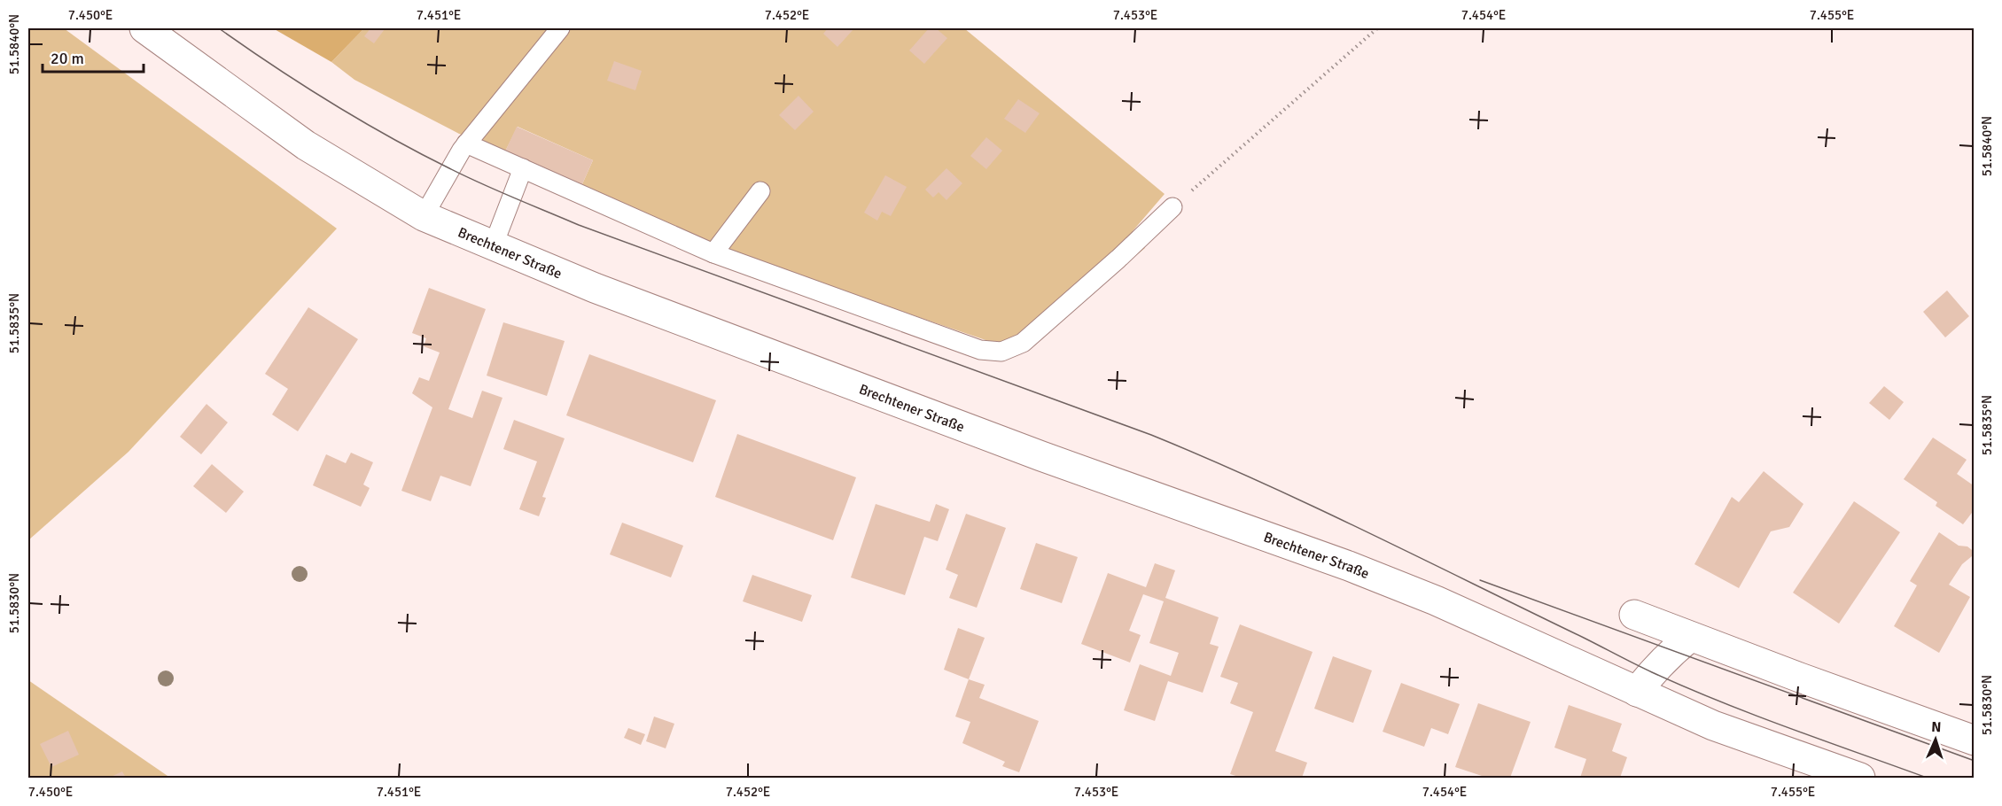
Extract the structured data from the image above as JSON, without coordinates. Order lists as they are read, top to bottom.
{
  "streets": {
    "main road": ["Brechtener Straße"]
  },
  "scale_bar": "20 m",
  "north": "top",
  "coordinates": [
    "7.450°E",
    "7.451°E",
    "7.452°E",
    "7.453°E",
    "7.454°E",
    "7.455°E",
    "51.5840°N",
    "51.5835°N",
    "51.5830°N"
  ]
}
